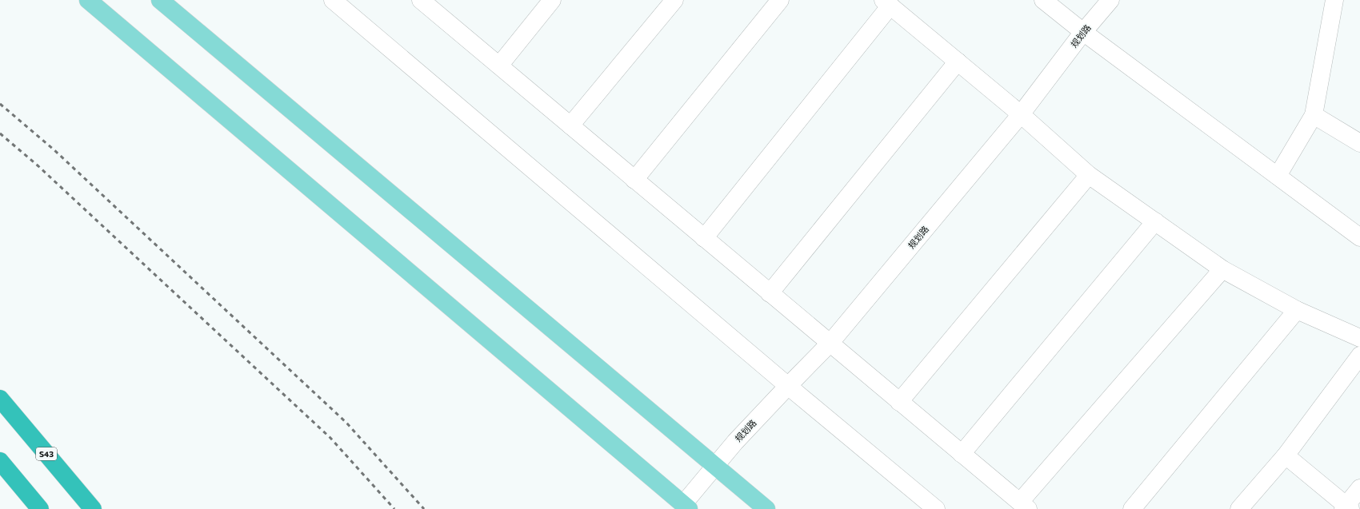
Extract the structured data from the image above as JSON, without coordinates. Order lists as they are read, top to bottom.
{
  "streets": {
    "highway": ["S43"],
    "street": ["规划路"]
  }
}
